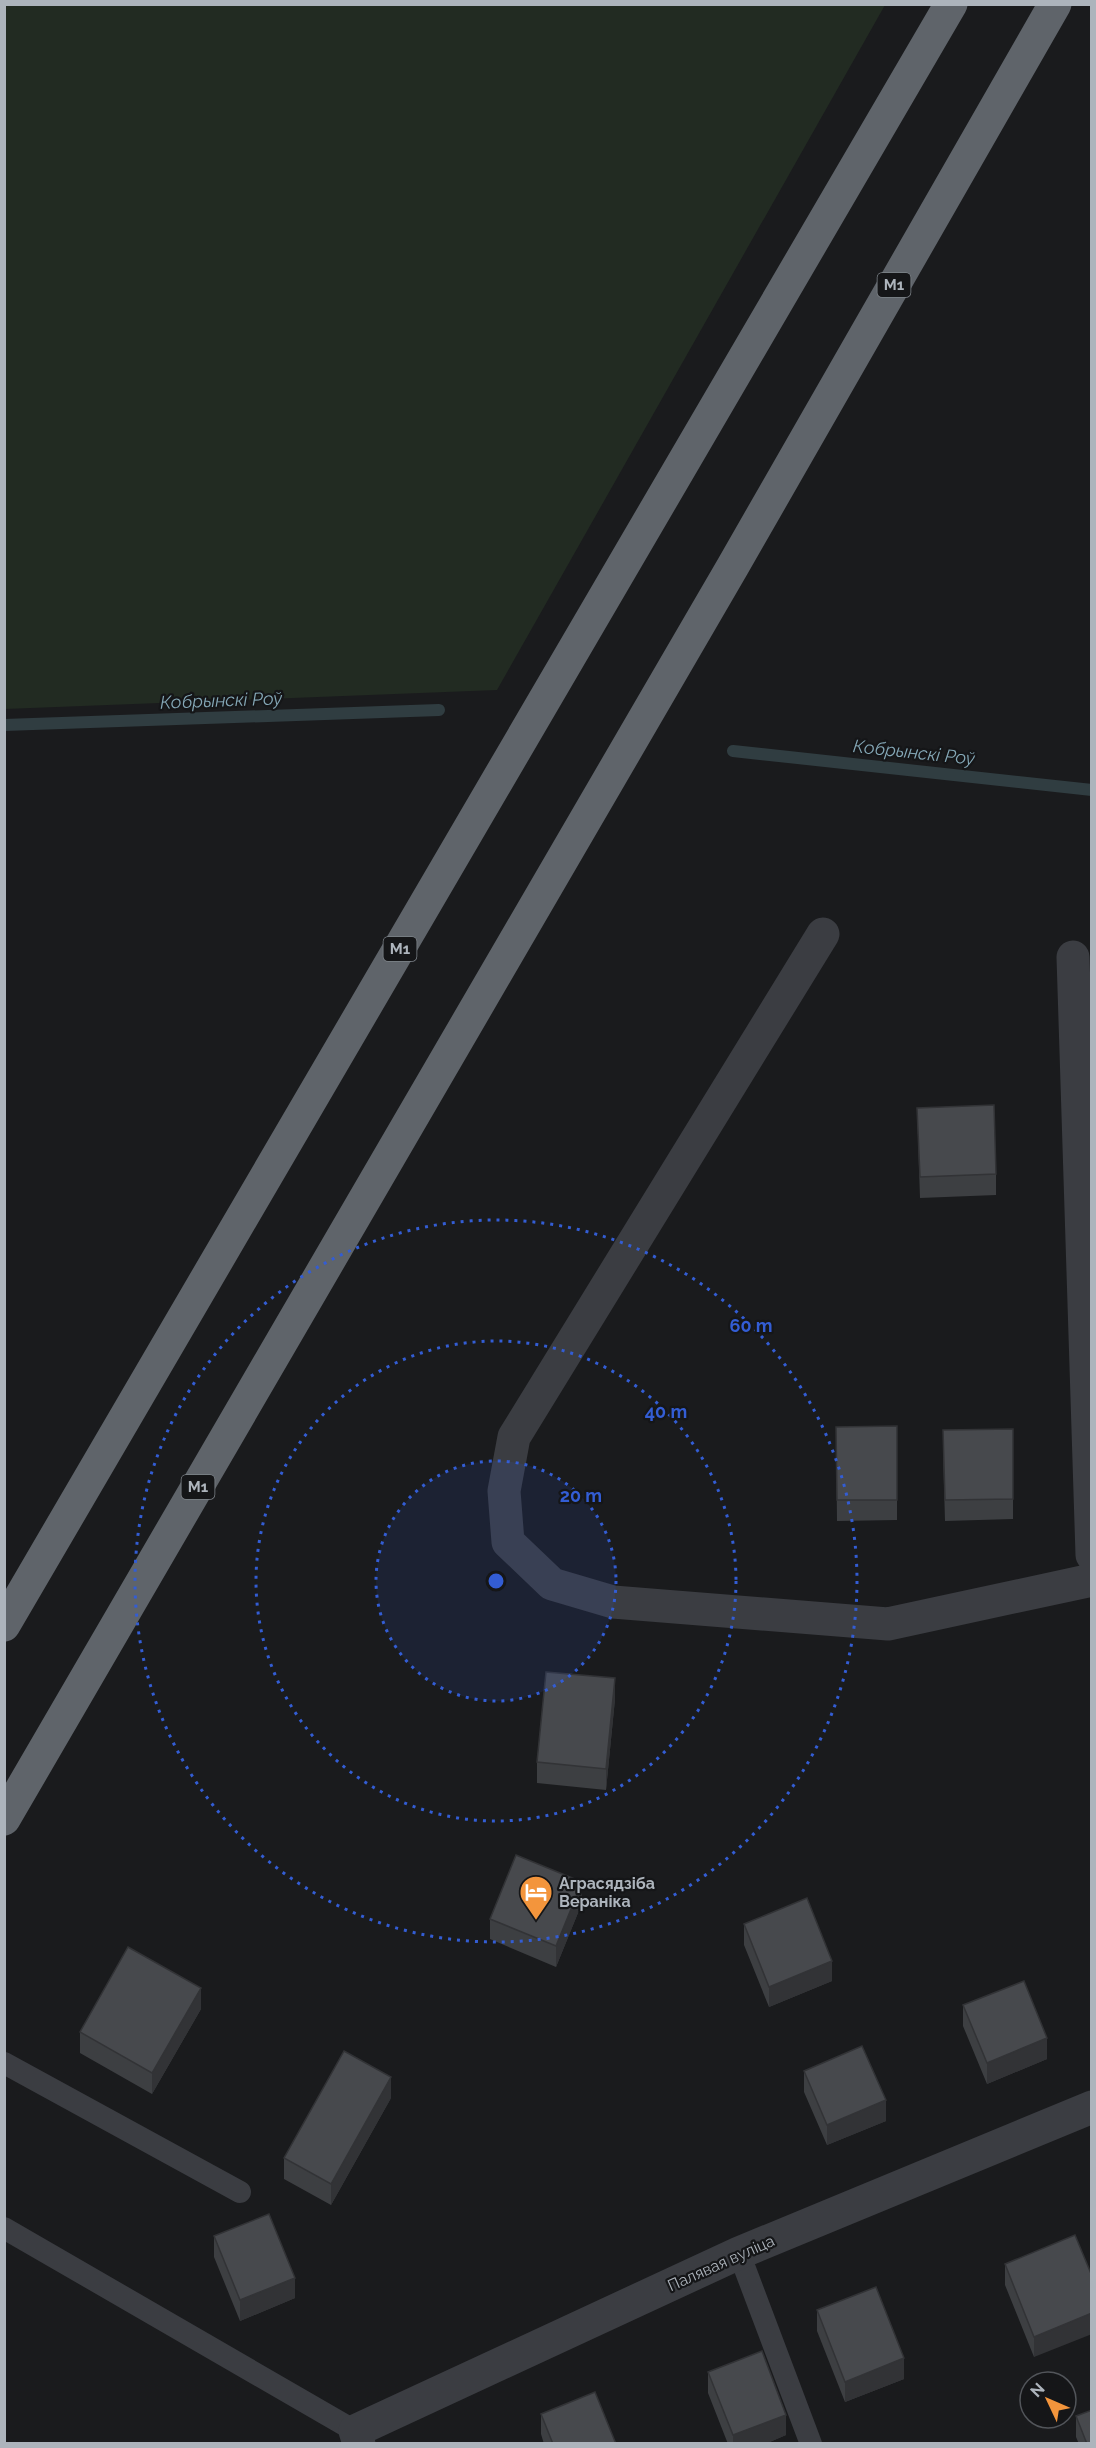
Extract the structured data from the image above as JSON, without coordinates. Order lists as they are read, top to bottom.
{
  "streets": {
    "highway": ["М1"],
    "street": ["Палявая вуліца"]
  },
  "water": ["Кобрынскі Роў"],
  "places": {
    "hotel": ["Аграсядзіба Вераніка"]
  },
  "north": "top left",
  "rings": ["60 m", "40 m", "20 m"]
}
